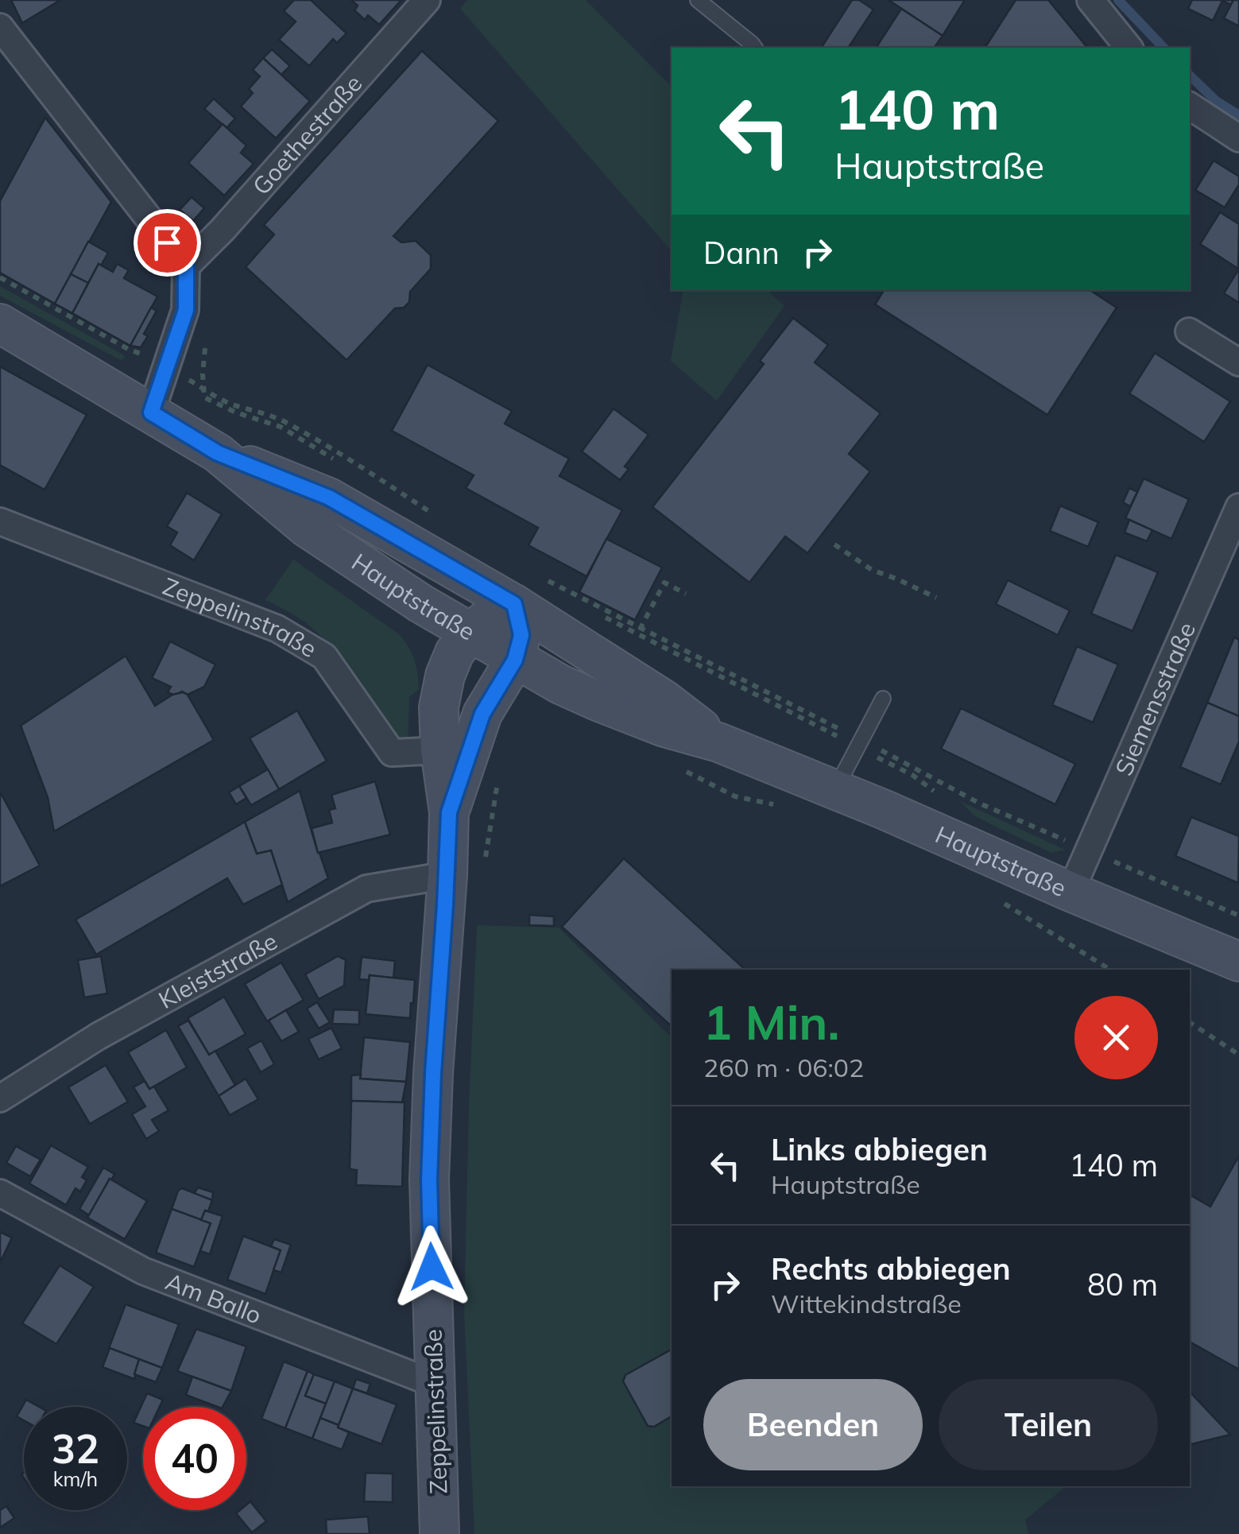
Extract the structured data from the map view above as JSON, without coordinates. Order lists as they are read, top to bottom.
{
  "streets": {
    "main road": ["Hauptstraße", "Zeppelinstraße"],
    "street": [
      "Goethestraße",
      "Siemensstraße",
      "Kleiststraße",
      "Am Ballo"
    ]
  },
  "crossings": [
    ["Hauptstraße", "Zeppelinstraße"],
    ["Hauptstraße", "Siemensstraße"],
    ["Zeppelinstraße", "Kleiststraße"],
    ["Zeppelinstraße", "Am Ballo"]
  ],
  "page": {
    "turn": ["140 m", "Hauptstraße"],
    "then": "Dann",
    "heading": ["1 Min.", "260 m · 06:02"],
    "list": [
      {
        "name": "Links abbiegen",
        "note": "Hauptstraße",
        "value": "140 m"
      },
      {
        "name": "Rechts abbiegen",
        "note": "Wittekindstraße",
        "value": "80 m"
      }
    ],
    "buttons": ["Beenden", "Teilen"],
    "speed": "32 km/h",
    "limit": "40"
  }
}
